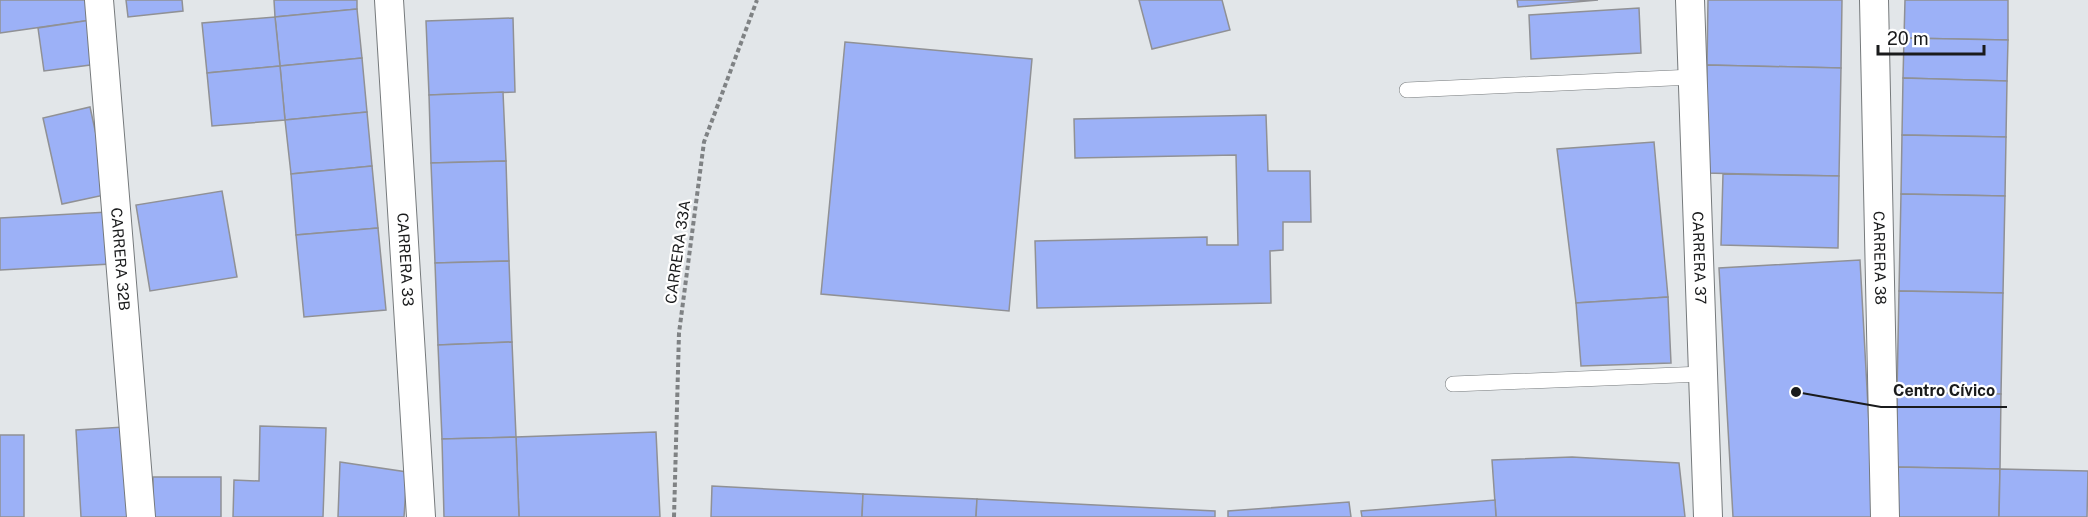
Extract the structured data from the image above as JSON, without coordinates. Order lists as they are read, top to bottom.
{
  "streets": {
    "street": [
      "CARRERA 32B",
      "CARRERA 33",
      "CARRERA 37",
      "CARRERA 38"
    ],
    "path": ["CARRERA 33A"]
  },
  "places": ["Centro Cívico"],
  "scale_bar": "20 m"
}
